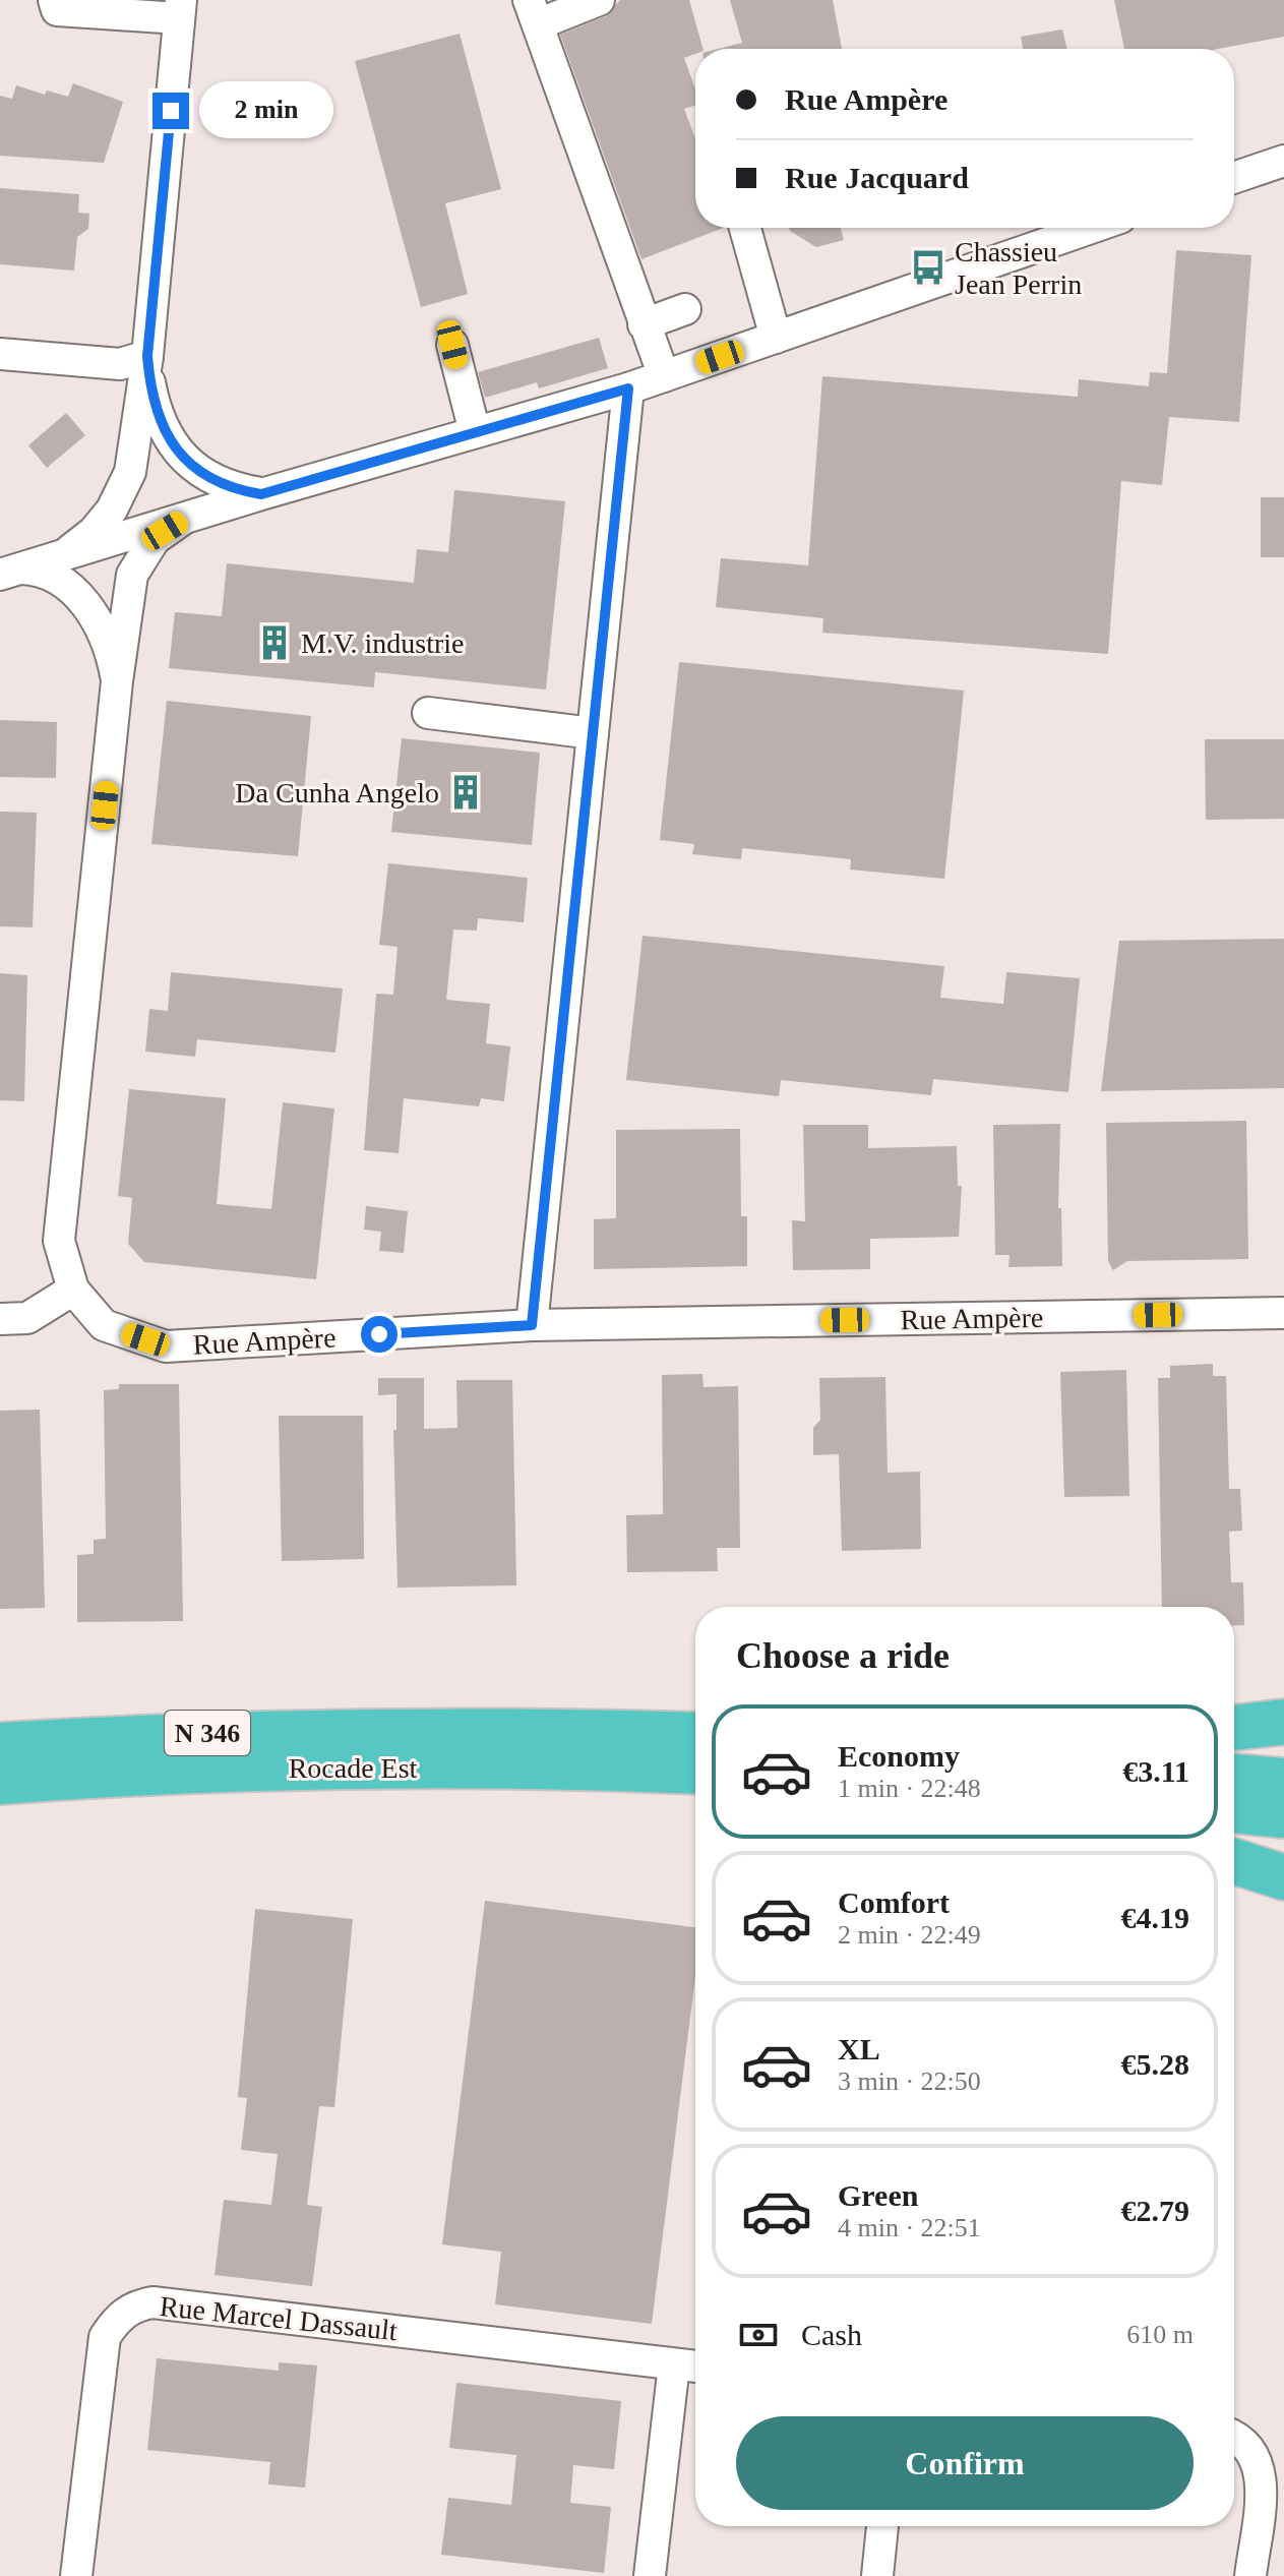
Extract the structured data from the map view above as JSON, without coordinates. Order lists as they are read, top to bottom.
{
  "streets": {
    "highway": ["N 346", "Rocade Est"],
    "street": ["Rue Ampère", "Rue Marcel Dassault"]
  },
  "places": {
    "bus stop": ["Chassieu Jean Perrin"],
    "building": ["M.V. industrie", "Da Cunha Angelo"]
  },
  "page": {
    "banner": ["Rue Ampère", "Rue Jacquard"],
    "bubble": "2 min",
    "heading": "Choose a ride",
    "list": [
      {
        "name": "Economy",
        "note": "1 min · 22:48",
        "value": "€3.11"
      },
      {
        "name": "Comfort",
        "note": "2 min · 22:49",
        "value": "€4.19"
      },
      {
        "name": "XL",
        "note": "3 min · 22:50",
        "value": "€5.28"
      },
      {
        "name": "Green",
        "note": "4 min · 22:51",
        "value": "€2.79"
      }
    ],
    "pay": ["Cash", "610 m"],
    "buttons": "Confirm"
  }
}
